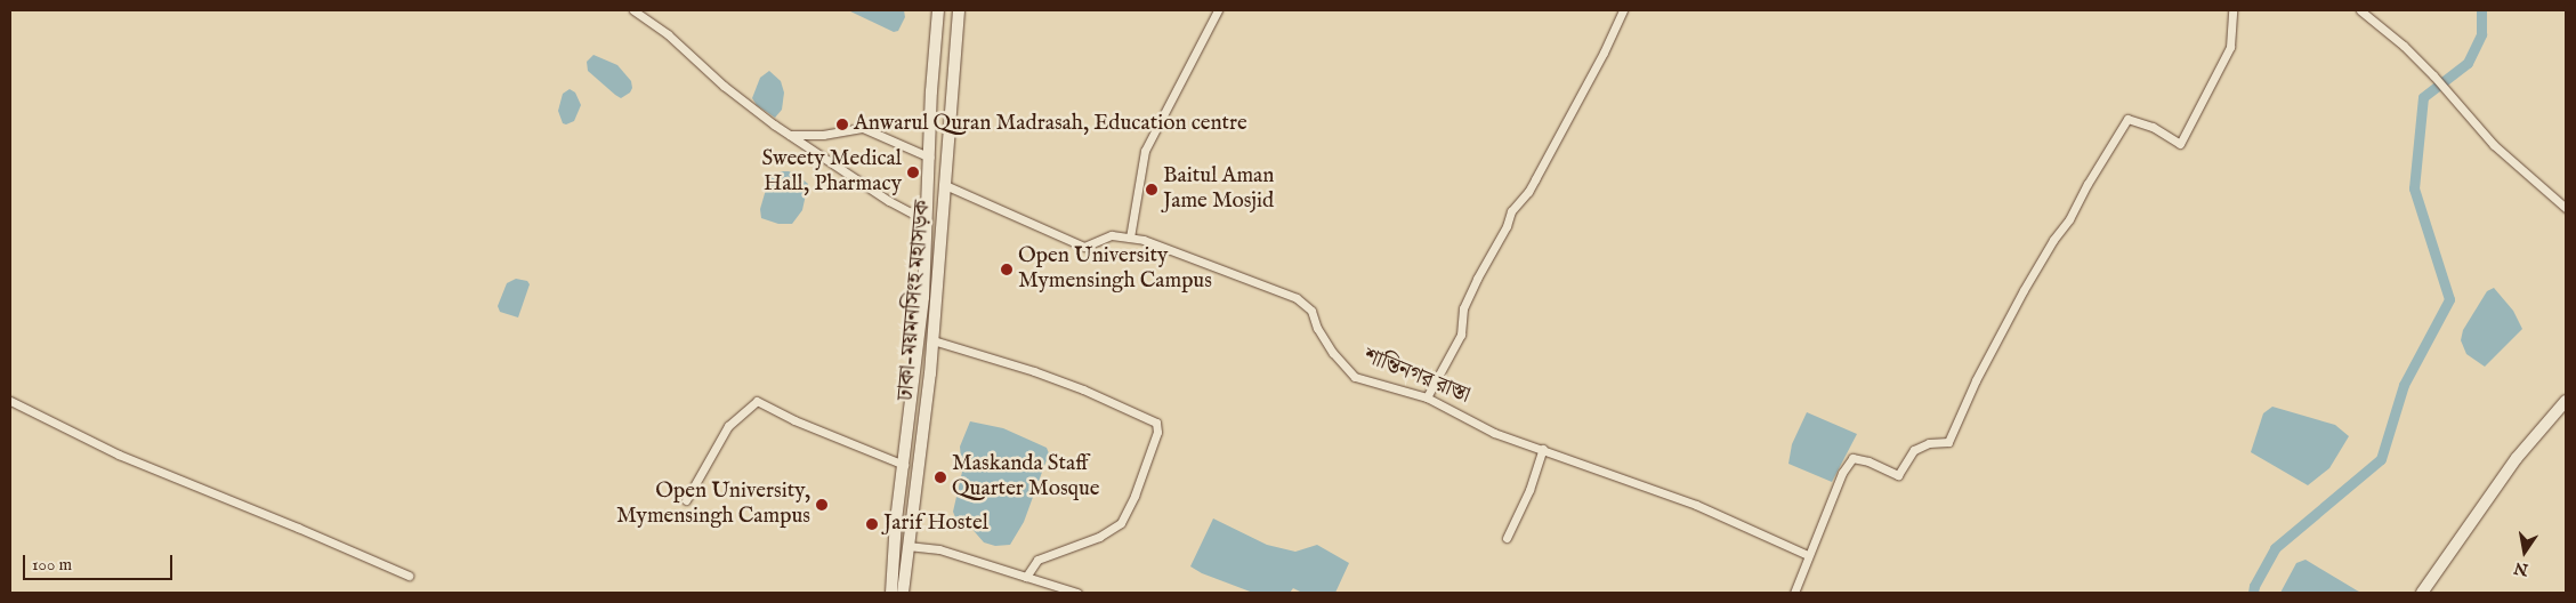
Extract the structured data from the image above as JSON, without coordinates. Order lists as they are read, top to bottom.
{
  "streets": {
    "main road": ["ঢাকা-ময়মনসিংহ মহাসড়ক"],
    "street": ["শান্তিনগর রাস্তা"]
  },
  "crossings": [
    ["ঢাকা-ময়মনসিংহ মহাসড়ক", "শান্তিনগর রাস্তা"]
  ],
  "places": [
    "Anwarul Quran Madrasah, Education centre",
    "Sweety Medical Hall, Pharmacy",
    "Baitul Aman Jame Mosjid",
    "Open University Mymensingh Campus",
    "Maskanda Staff Quarter Mosque",
    "Open University, Mymensingh Campus",
    "Jarif Hostel"
  ],
  "scale_bar": "100 m",
  "north": "bottom"
}
